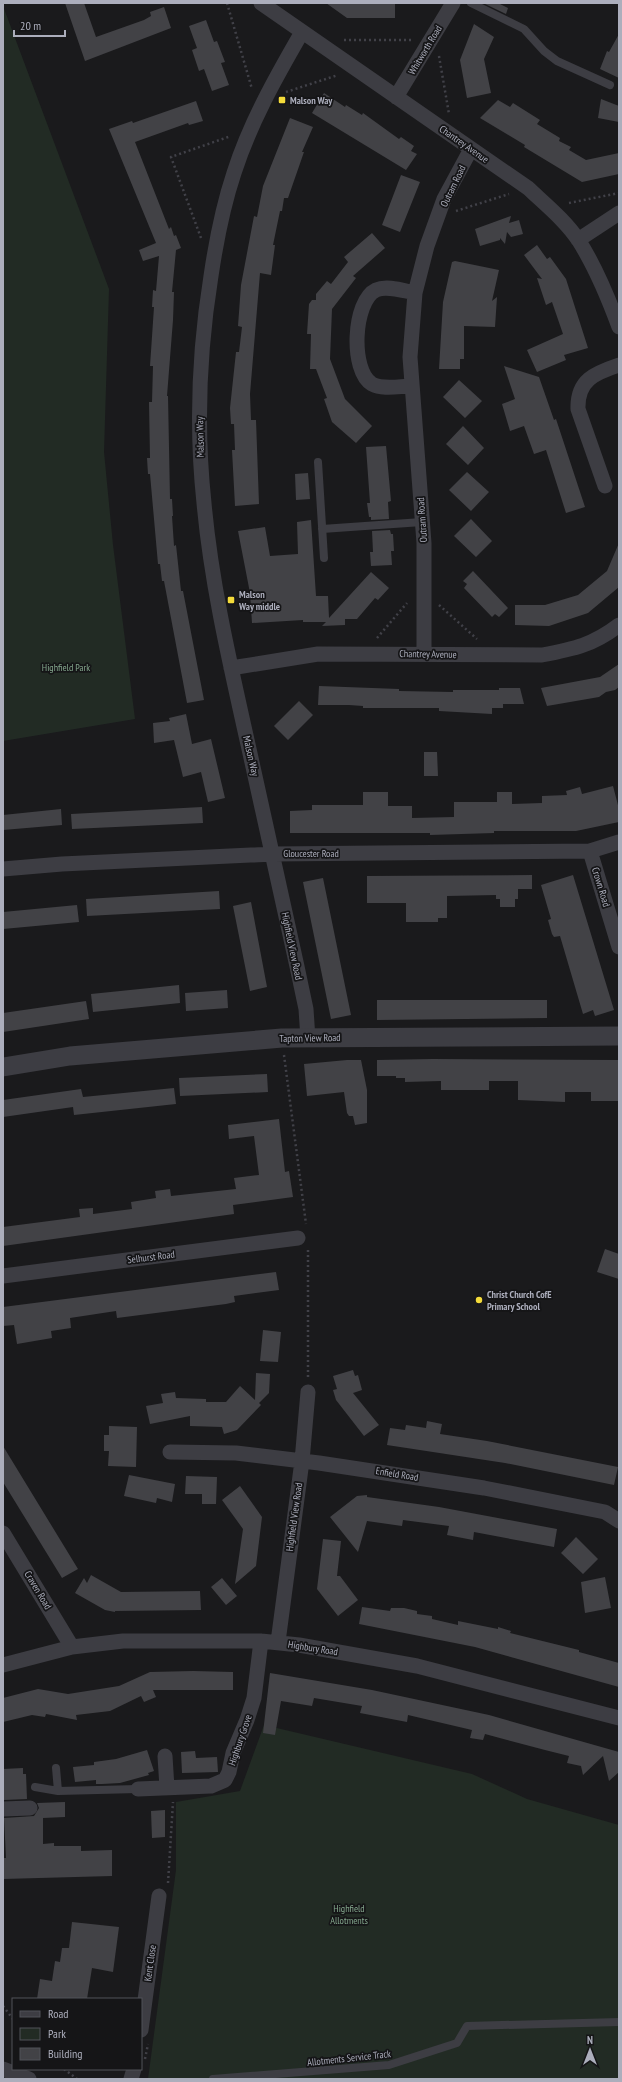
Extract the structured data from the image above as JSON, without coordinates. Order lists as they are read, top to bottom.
{
  "streets": {
    "street": [
      "Whitworth Road",
      "Chantrey Avenue",
      "Outram Road",
      "Malson Way",
      "Gloucester Road",
      "Crown Road",
      "Highfield View Road",
      "Tapton View Road",
      "Selhurst Road",
      "Enfield Road",
      "Craven Road",
      "Highbury Road",
      "Highbury Grove",
      "Kent Close"
    ],
    "lane": ["Allotments Service Track"]
  },
  "crossings": [
    ["Whitworth Road", "Chantrey Avenue"],
    ["Chantrey Avenue", "Outram Road"],
    ["Chantrey Avenue", "Malson Way"],
    ["Malson Way", "Gloucester Road"],
    ["Malson Way", "Highfield View Road"],
    ["Gloucester Road", "Crown Road"],
    ["Gloucester Road", "Highfield View Road"],
    ["Highfield View Road", "Tapton View Road"],
    ["Highfield View Road", "Enfield Road"],
    ["Highfield View Road", "Highbury Road"],
    ["Craven Road", "Highbury Road"],
    ["Highbury Road", "Highbury Grove"]
  ],
  "parks": ["Highfield Park", "Highfield Allotments"],
  "places": {
    "transit": ["Malson Way", "Malson Way middle"],
    "other": ["Christ Church CofE Primary School"]
  },
  "legend": ["Road", "Park", "Building"],
  "scale_bar": "20 m",
  "north": "top"
}
